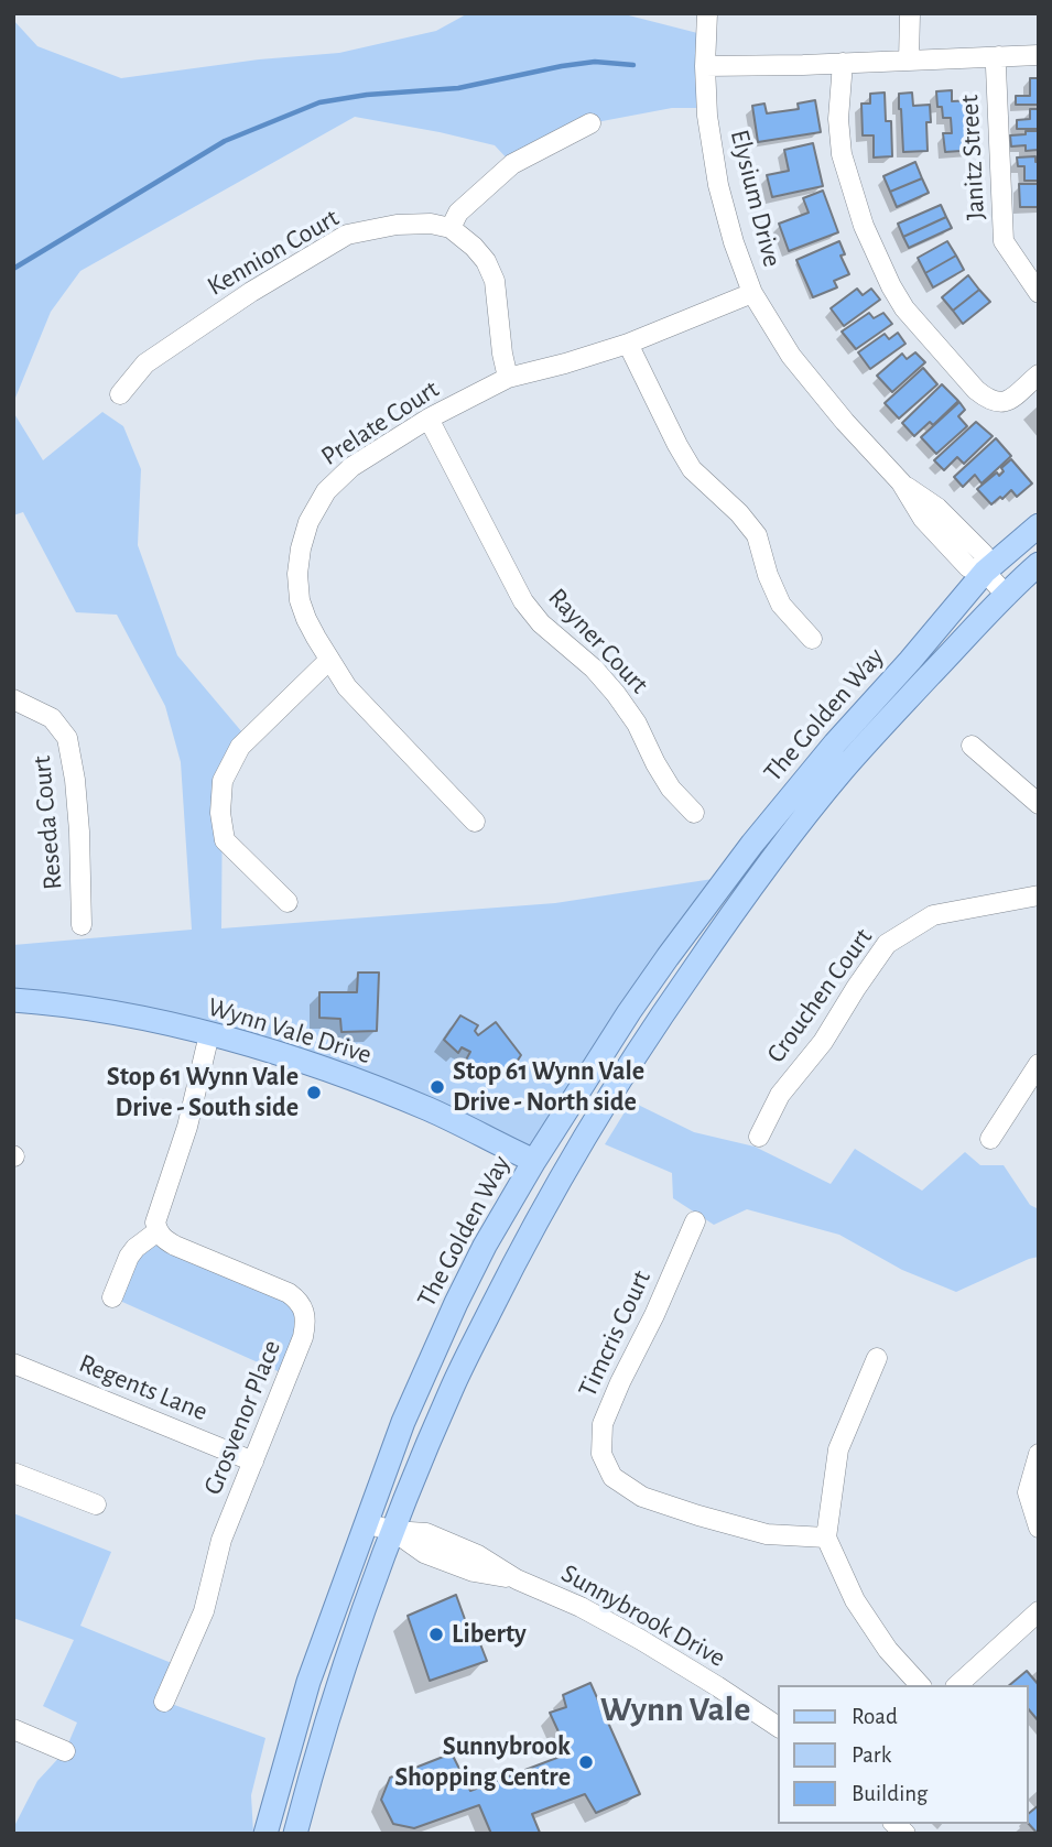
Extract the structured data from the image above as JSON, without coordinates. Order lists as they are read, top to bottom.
{
  "streets": {
    "main road": ["The Golden Way", "Wynn Vale Drive"],
    "street": [
      "Janitz Street",
      "Elysium Drive",
      "Kennion Court",
      "Prelate Court",
      "Rayner Court",
      "Reseda Court",
      "Crouchen Court",
      "Timcris Court",
      "Regents Lane",
      "Grosvenor Place",
      "Sunnybrook Drive"
    ]
  },
  "crossings": [
    ["Elysium Drive", "Prelate Court"],
    ["Elysium Drive", "The Golden Way"],
    ["Prelate Court", "Rayner Court"],
    ["The Golden Way", "Wynn Vale Drive"],
    ["The Golden Way", "Sunnybrook Drive"],
    ["Regents Lane", "Grosvenor Place"]
  ],
  "districts": ["Wynn Vale"],
  "places": [
    "Stop 61 Wynn Vale Drive - North side",
    "Stop 61 Wynn Vale Drive - South side",
    "Liberty",
    "Sunnybrook Shopping Centre"
  ],
  "legend": ["Road", "Park", "Building"]
}
